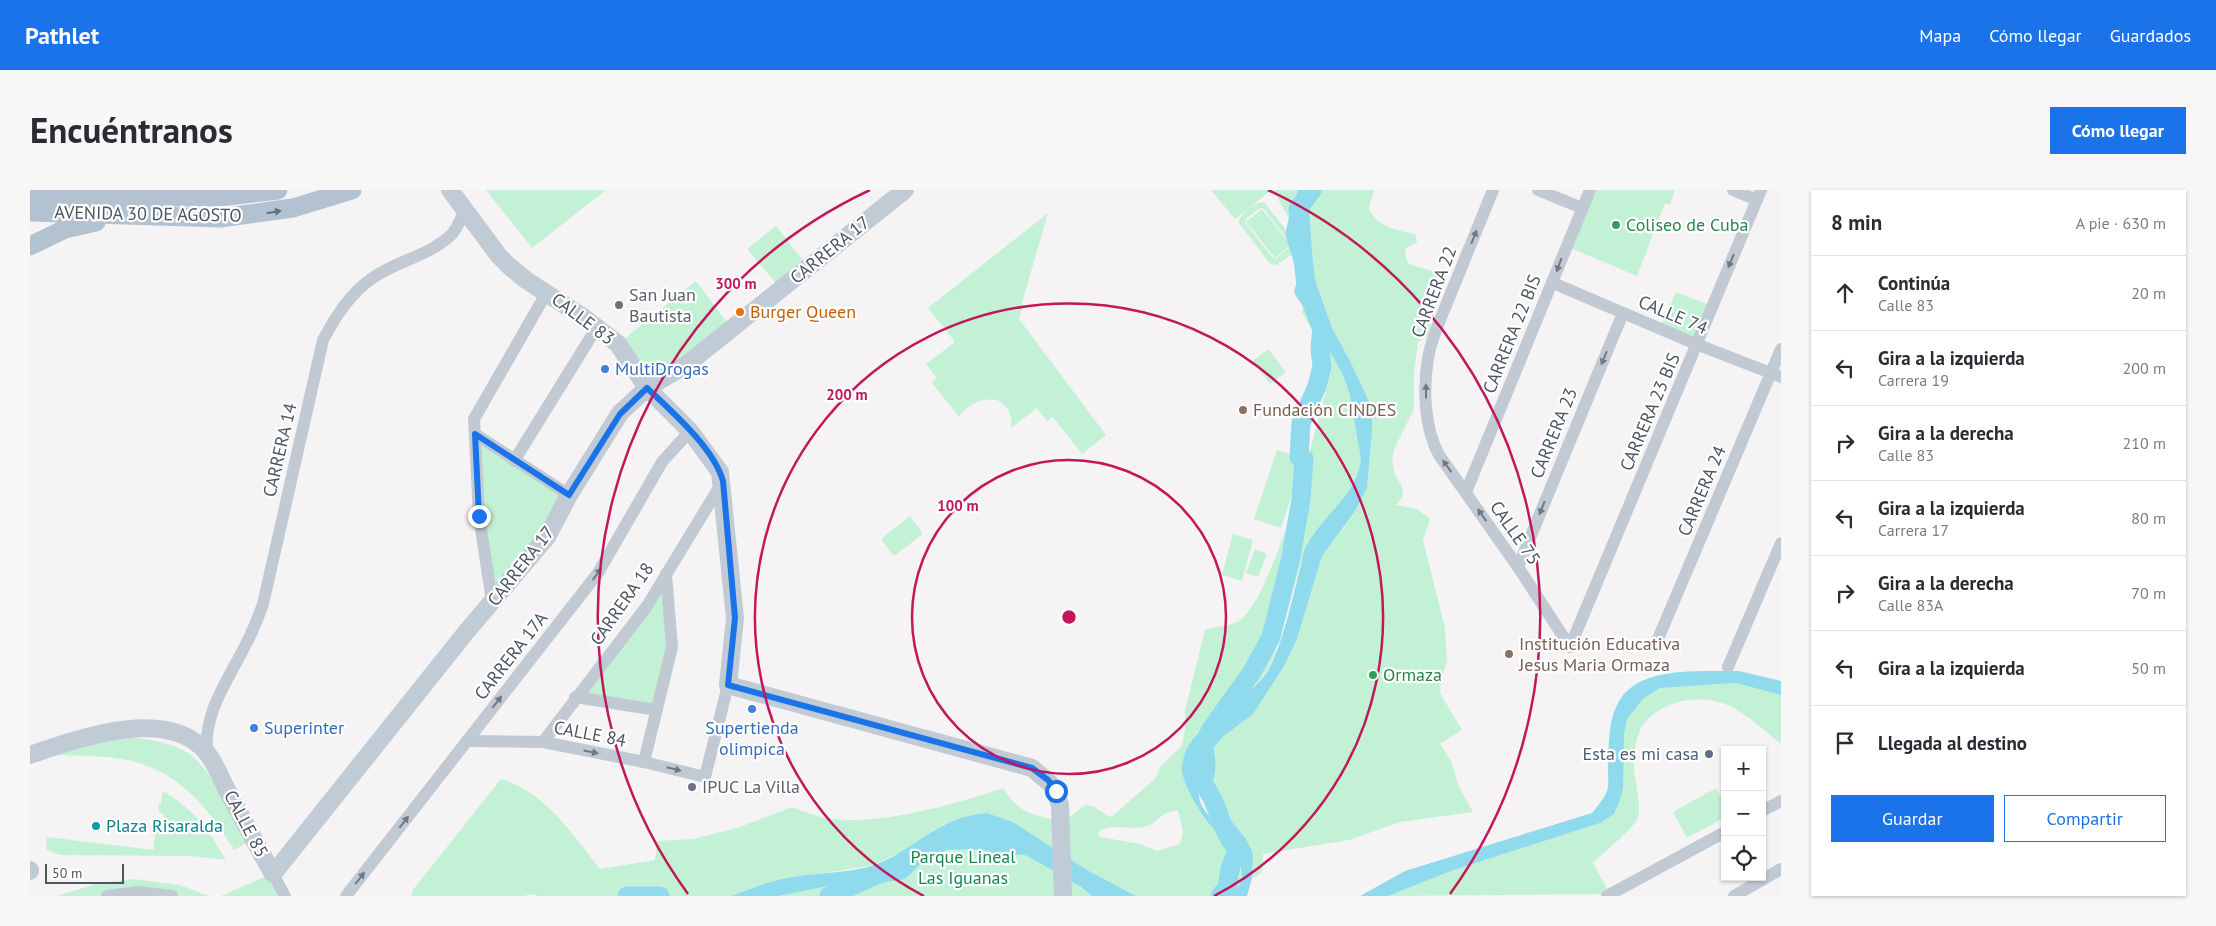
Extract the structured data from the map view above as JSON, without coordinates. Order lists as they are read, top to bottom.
{
  "streets": {
    "main road": ["AVENIDA 30 DE AGOSTO"],
    "street": [
      "CARRERA 17",
      "CARRERA 22",
      "CALLE 74",
      "CALLE 83",
      "CARRERA 22 BIS",
      "CARRERA 23 BIS",
      "CARRERA 23",
      "CARRERA 14",
      "CARRERA 24",
      "CALLE 75",
      "CARRERA 18",
      "CARRERA 17A",
      "CALLE 84",
      "CALLE 85"
    ]
  },
  "crossings": [
    ["CARRERA 17", "CALLE 83"],
    ["CARRERA 17", "CALLE 85"],
    ["CARRERA 22", "CALLE 75"],
    ["CALLE 74", "CARRERA 22 BIS"],
    ["CALLE 74", "CARRERA 23 BIS"],
    ["CALLE 74", "CARRERA 23"],
    ["CALLE 74", "CARRERA 24"],
    ["CALLE 83", "CARRERA 14"],
    ["CALLE 83", "CARRERA 18"],
    ["CALLE 83", "CARRERA 17A"],
    ["CALLE 83", "CALLE 84"],
    ["CARRERA 22 BIS", "CALLE 75"],
    ["CARRERA 23 BIS", "CALLE 75"],
    ["CARRERA 23", "CALLE 75"],
    ["CARRERA 14", "CALLE 85"],
    ["CARRERA 18", "CALLE 84"],
    ["CARRERA 17A", "CALLE 84"]
  ],
  "one_way": [
    "CARRERA 22",
    "CARRERA 23",
    "CALLE 75",
    "CARRERA 17A"
  ],
  "parks": ["Parque Lineal Las Iguanas"],
  "places": [
    "Coliseo de Cuba",
    "San Juan Bautista",
    "Burger Queen",
    "MultiDrogas",
    "Fundación CINDES",
    "Institución Educativa Jesus Maria Ormaza",
    "Ormaza",
    "Supertienda olimpica",
    "Superinter",
    "Esta es mi casa",
    "IPUC La Villa",
    "Plaza Risaralda"
  ],
  "scale_bar": "50 m",
  "page": {
    "header": "Pathlet",
    "nav": ["Mapa", "Cómo llegar", "Guardados"],
    "title": "Encuéntranos",
    "buttons": [
      "Cómo llegar",
      ["Guardar", "Compartir"]
    ],
    "heading": ["8 min", "A pie · 630 m"],
    "list": [
      ["Continúa", "Calle 83", "20 m"],
      ["Gira a la izquierda", "Carrera 19", "200 m"],
      ["Gira a la derecha", "Calle 83", "210 m"],
      ["Gira a la izquierda", "Carrera 17", "80 m"],
      ["Gira a la derecha", "Calle 83A", "70 m"],
      ["Gira a la izquierda", "50 m"],
      "Llegada al destino"
    ],
    "map_buttons": ["+", "−"],
    "scale": "50 m"
  },
  "rings": ["300 m", "200 m", "100 m"]
}
